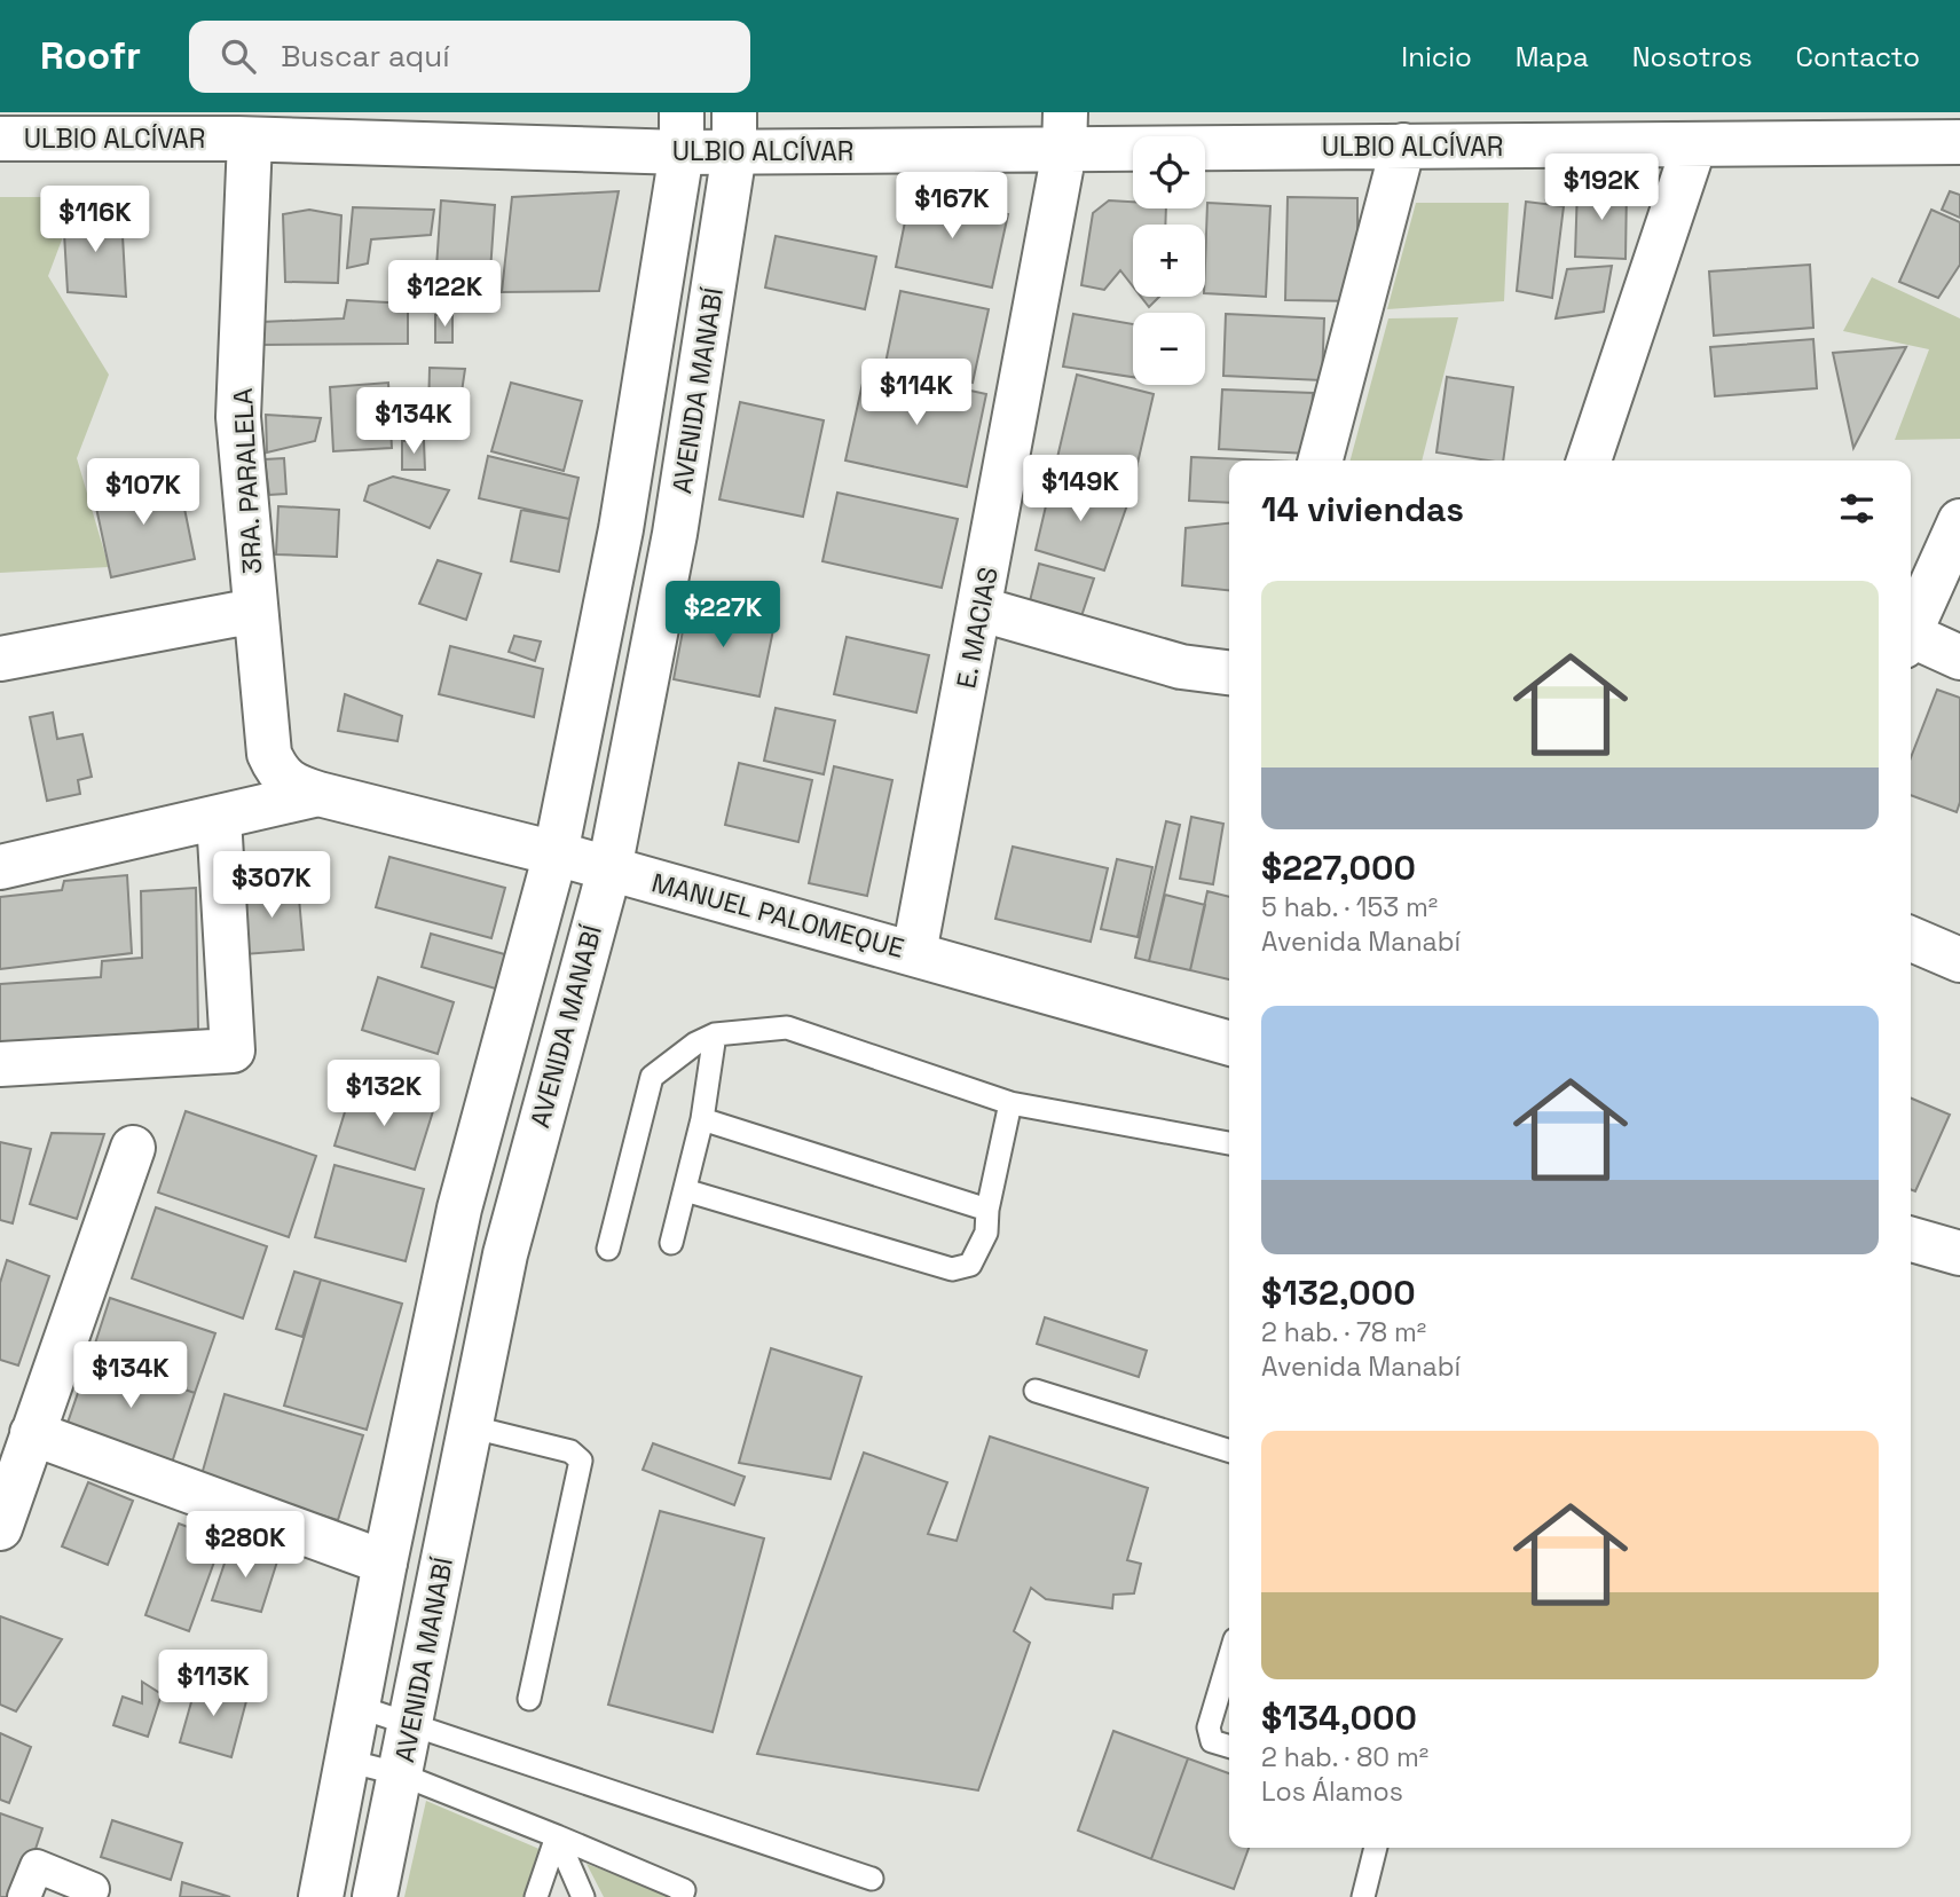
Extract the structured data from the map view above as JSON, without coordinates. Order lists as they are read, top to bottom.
{
  "streets": {
    "street": [
      "ULBIO ALCÍVAR",
      "AVENIDA MANABÍ",
      "3RA. PARALELA",
      "E. MACIAS",
      "MANUEL PALOMEQUE"
    ]
  },
  "crossings": [
    ["ULBIO ALCÍVAR", "AVENIDA MANABÍ"],
    ["ULBIO ALCÍVAR", "3RA. PARALELA"],
    ["ULBIO ALCÍVAR", "E. MACIAS"],
    ["AVENIDA MANABÍ", "MANUEL PALOMEQUE"],
    ["3RA. PARALELA", "MANUEL PALOMEQUE"],
    ["E. MACIAS", "MANUEL PALOMEQUE"]
  ],
  "page": {
    "header": "Roofr",
    "search": "Buscar aquí",
    "nav": [
      "Inicio",
      "Mapa",
      "Nosotros",
      "Contacto"
    ],
    "map_buttons": ["+", "−"],
    "price": [
      "$192K",
      "$167K",
      "$116K",
      "$122K",
      "$114K",
      "$134K",
      "$149K",
      "$107K",
      "$227K",
      "$307K",
      "$132K",
      "$134K",
      "$280K",
      "$113K"
    ],
    "heading": "14 viviendas",
    "list": [
      {
        "name": "$227,000",
        "note": "5 hab. · 153 m² · Avenida Manabí"
      },
      {
        "name": "$132,000",
        "note": "2 hab. · 78 m² · Avenida Manabí"
      },
      {
        "name": "$134,000",
        "note": "2 hab. · 80 m² · Los Álamos"
      }
    ]
  }
}
